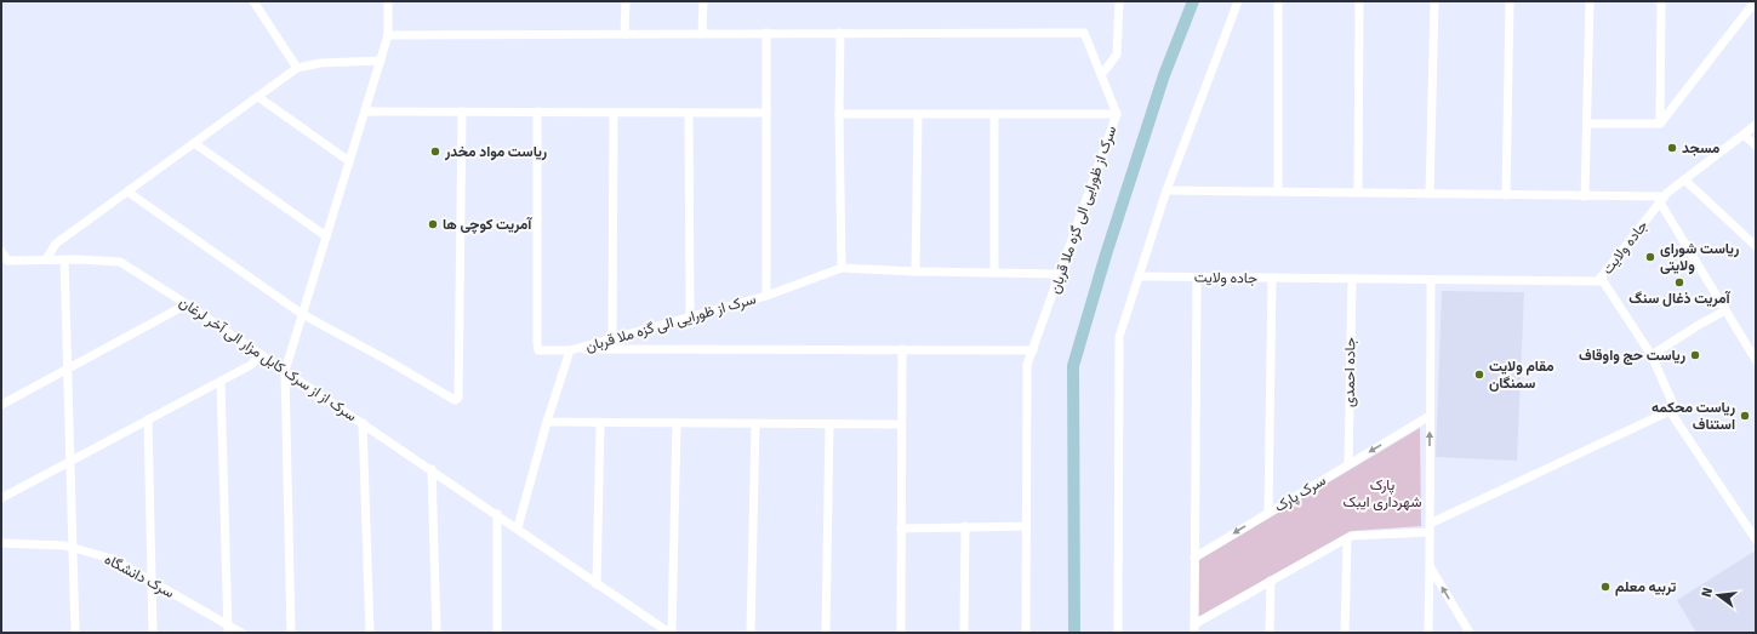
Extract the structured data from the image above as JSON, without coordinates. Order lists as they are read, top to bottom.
{
  "streets": {
    "street": [
      "سرک از ظورایی الی گزه ملا قربان",
      "جاده ولایت",
      "سرک از از سرک کابل مزار الی آخر لرغان",
      "جاده احمدی",
      "سرک پارک",
      "سرک دانشگاه"
    ]
  },
  "crossings": [
    ["سرک از ظورایی الی گزه ملا قربان", "سرک از از سرک کابل مزار الی آخر لرغان"],
    ["جاده ولایت", "جاده احمدی"],
    ["جاده احمدی", "سرک پارک"]
  ],
  "parks": ["پارک شهرداری ایبک"],
  "places": [
    "مسجد",
    "ریاست مواد مخدر",
    "آمریت کوچی ها",
    "ریاست شورای ولایتی",
    "آمریت ذغال سنگ",
    "ریاست حج واوقاف",
    "مقام ولایت سمنگان",
    "ریاست محکمه استناف",
    "تربیه معلم"
  ],
  "north": "left"
}
